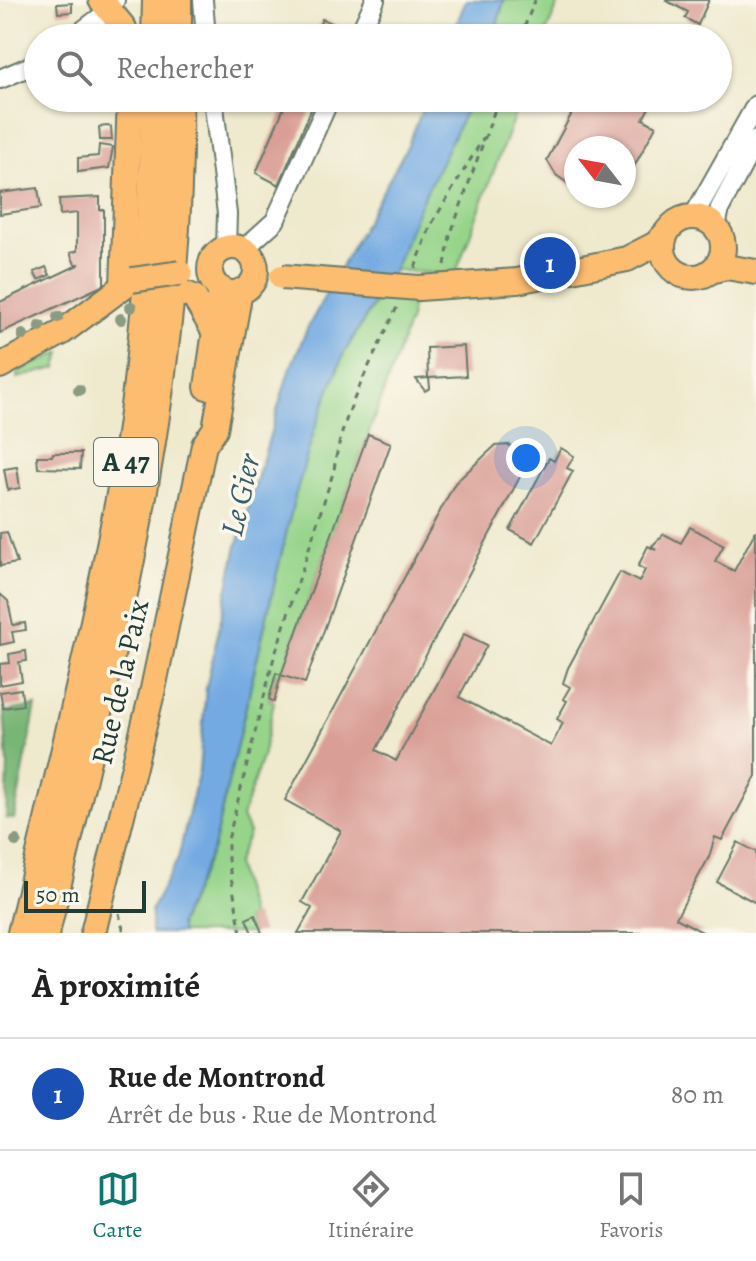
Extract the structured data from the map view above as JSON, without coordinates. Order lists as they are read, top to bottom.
{
  "streets": {
    "highway": ["A 47"],
    "main road": ["Rue de la Paix"]
  },
  "water": ["Le Gier"],
  "scale_bar": "50 m",
  "north": "top left",
  "page": {
    "search": "Rechercher",
    "pins": "1",
    "scale": "50 m",
    "heading": "À proximité",
    "list": [
      {
        "mark": "1",
        "name": "Rue de Montrond",
        "note": "Arrêt de bus · Rue de Montrond",
        "value": "80 m"
      }
    ],
    "nav": ["Carte", "Itinéraire", "Favoris"]
  }
}
